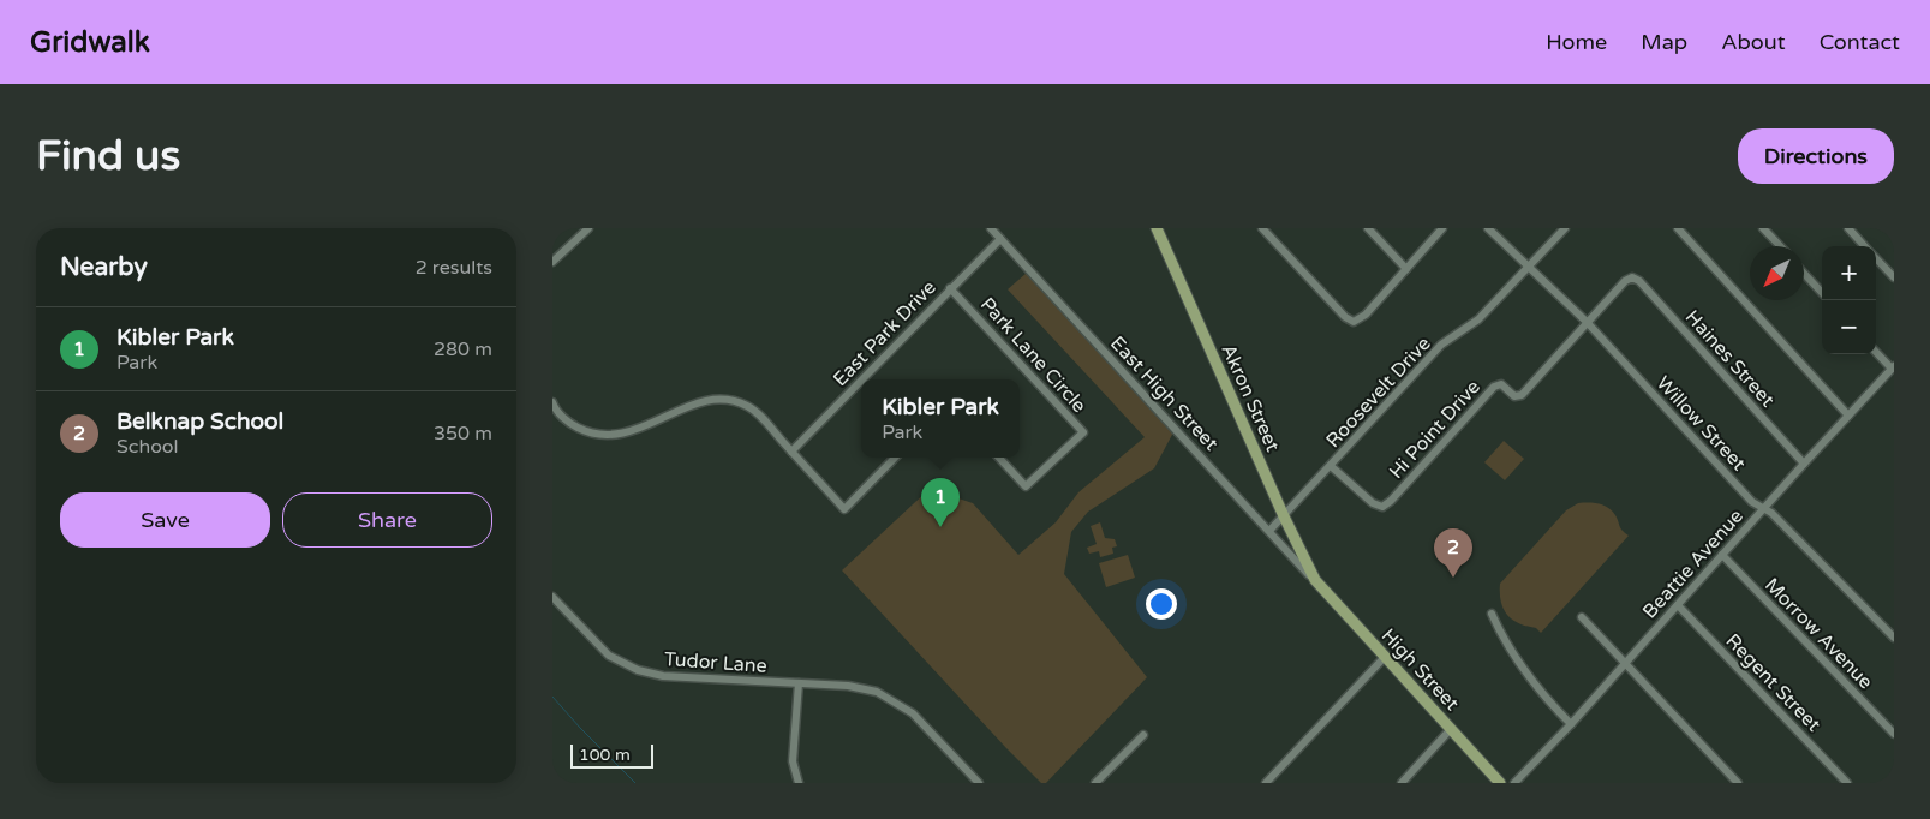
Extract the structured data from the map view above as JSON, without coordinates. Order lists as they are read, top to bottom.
{
  "streets": {
    "main road": ["Akron Street", "High Street"],
    "street": [
      "East Park Drive",
      "Park Lane Circle",
      "Haines Street",
      "Roosevelt Drive",
      "East High Street",
      "Willow Street",
      "Hi Point Drive",
      "Beattie Avenue",
      "Morrow Avenue",
      "Tudor Lane",
      "Regent Street"
    ]
  },
  "crossings": [
    ["East Park Drive", "Park Lane Circle"],
    ["East Park Drive", "East High Street"],
    ["Haines Street", "Hi Point Drive"],
    ["Haines Street", "Beattie Avenue"],
    ["Roosevelt Drive", "East High Street"],
    ["Roosevelt Drive", "Akron Street"],
    ["Roosevelt Drive", "Willow Street"],
    ["Roosevelt Drive", "Hi Point Drive"],
    ["East High Street", "Akron Street"],
    ["East High Street", "High Street"],
    ["Akron Street", "High Street"],
    ["Willow Street", "Hi Point Drive"],
    ["Willow Street", "Beattie Avenue"],
    ["Beattie Avenue", "Morrow Avenue"],
    ["Beattie Avenue", "Regent Street"]
  ],
  "scale_bar": "100 m",
  "north": "bottom left",
  "page": {
    "header": "Gridwalk",
    "nav": [
      "Home",
      "Map",
      "About",
      "Contact"
    ],
    "buttons": [
      "Directions",
      ["Save", "Share"]
    ],
    "title": "Find us",
    "heading": ["Nearby", "2 results"],
    "map_buttons": ["+", "−"],
    "list": [
      {
        "mark": "1",
        "name": "Kibler Park",
        "note": "Park",
        "value": "280 m"
      },
      {
        "mark": "2",
        "name": "Belknap School",
        "note": "School",
        "value": "350 m"
      }
    ],
    "popup": ["Kibler Park", "Park"],
    "pins": ["1", "2"],
    "scale": "100 m"
  }
}
